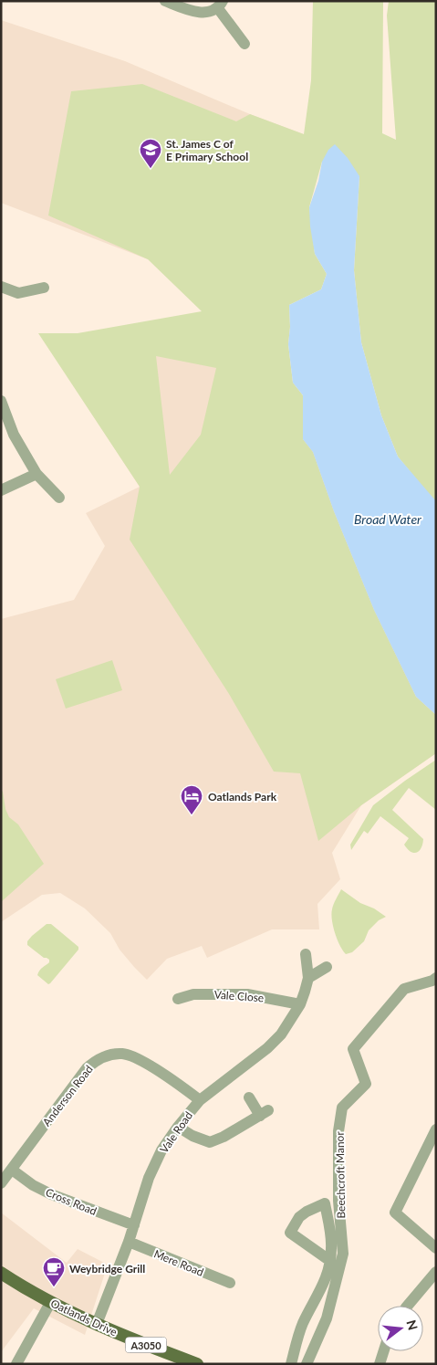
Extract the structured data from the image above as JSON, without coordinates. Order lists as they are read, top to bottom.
{
  "streets": {
    "main road": ["Oatlands Drive", "A3050"],
    "street": [
      "Vale Close",
      "Anderson Road",
      "Vale Road",
      "Beechcroft Manor",
      "Cross Road",
      "Mere Road"
    ]
  },
  "crossings": [
    ["Vale Close", "Vale Road"],
    ["Anderson Road", "Vale Road"],
    ["Anderson Road", "Cross Road"],
    ["Vale Road", "Cross Road"],
    ["Vale Road", "Mere Road"],
    ["Vale Road", "Oatlands Drive"]
  ],
  "water": ["Broad Water"],
  "places": {
    "school or university": ["St. James C of E Primary School"],
    "hotel": ["Oatlands Park"],
    "cafe": ["Weybridge Grill"]
  },
  "north": "right"
}
